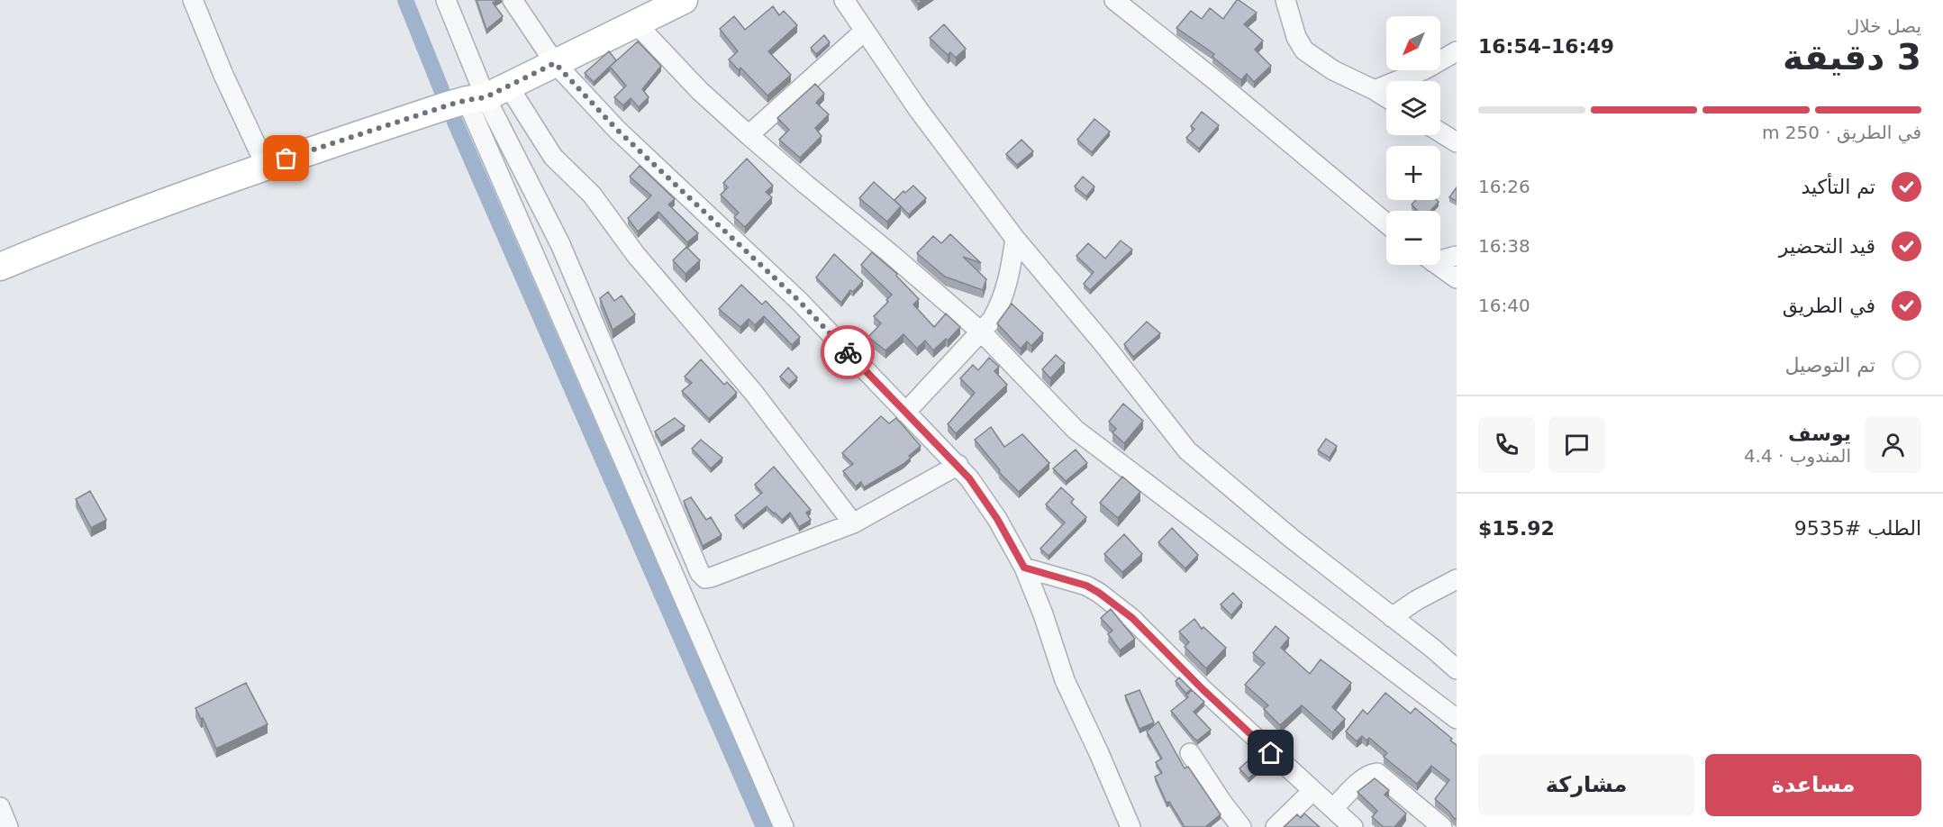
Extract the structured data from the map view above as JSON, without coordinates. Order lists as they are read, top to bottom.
{
  "north": "bottom left",
  "page": {
    "heading": ["3 دقيقة", "يصل خلال", "16:49–16:54"],
    "panel": [
      "يوسف",
      "المندوب · 4.4",
      "الطلب #9535",
      "$15.92"
    ],
    "map_buttons": ["+", "−"],
    "bar": "في الطريق · 250 m",
    "list": [
      ["تم التأكيد", "16:26"],
      ["قيد التحضير", "16:38"],
      ["في الطريق", "16:40"],
      "تم التوصيل"
    ],
    "buttons": ["مساعدة", "مشاركة"]
  }
}
